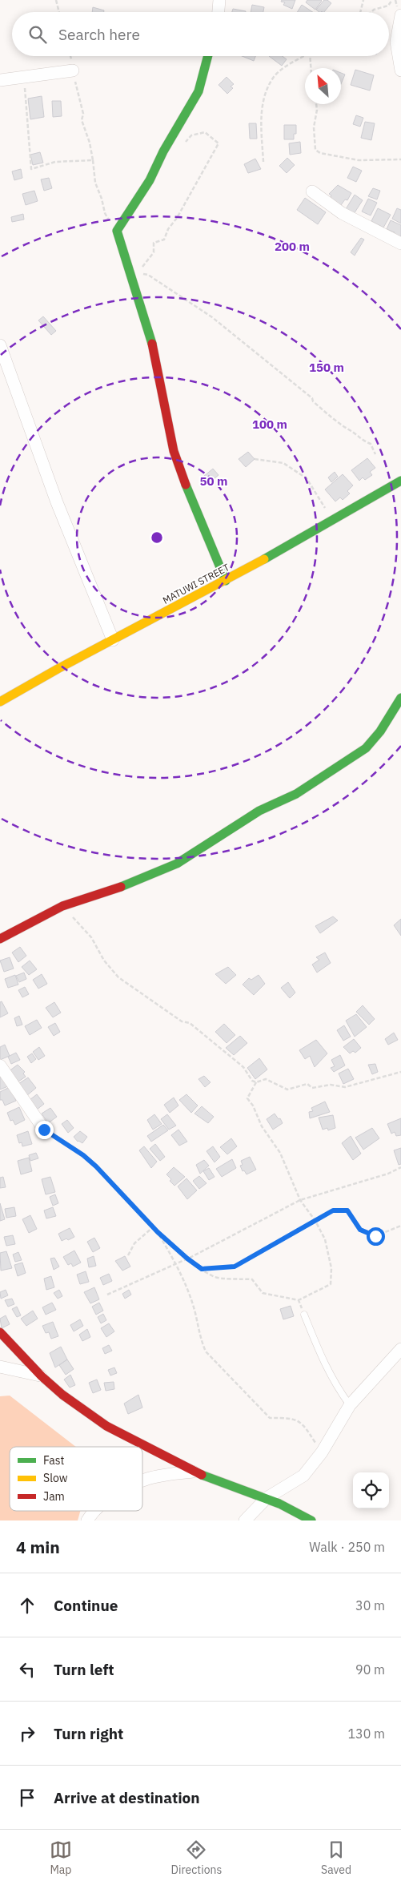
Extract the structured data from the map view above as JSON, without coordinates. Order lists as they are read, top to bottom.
{
  "streets": {
    "street": ["MATUWI STREET"]
  },
  "legend": ["Fast", "Slow", "Jam"],
  "north": "top left",
  "page": {
    "search": "Search here",
    "heading": ["4 min", "Walk · 250 m"],
    "list": [
      ["Continue", "30 m"],
      ["Turn left", "90 m"],
      ["Turn right", "130 m"],
      "Arrive at destination"
    ],
    "nav": ["Map", "Directions", "Saved"]
  },
  "rings": [
    "200 m",
    "150 m",
    "100 m",
    "50 m"
  ]
}
